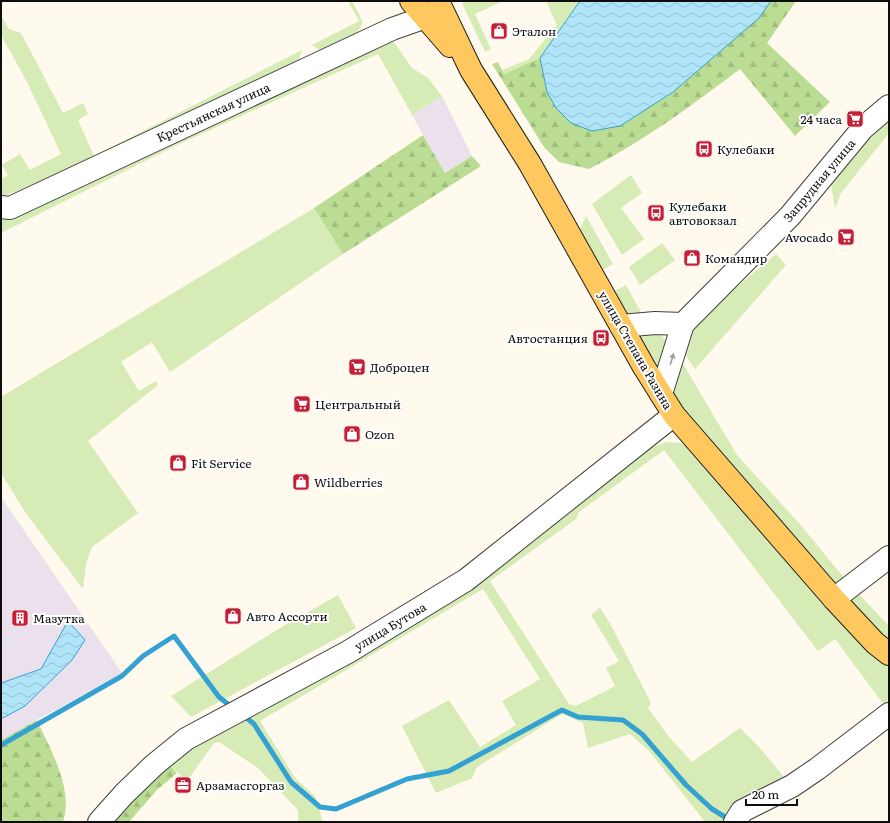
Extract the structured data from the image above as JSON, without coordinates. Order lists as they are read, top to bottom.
{
  "streets": {
    "main road": ["улица Степана Разина"],
    "street": ["Крестьянская улица", "Запрудная улица", "улица Бутова"]
  },
  "crossings": [
    ["Крестьянская улица", "улица Степана Разина"],
    ["Запрудная улица", "улица Степана Разина"],
    ["улица Степана Разина", "улица Бутова"]
  ],
  "places": {
    "shop": [
      "Эталон",
      "Командир",
      "Ozon",
      "Fit Service",
      "Wildberries",
      "Авто Ассорти"
    ],
    "supermarket": [
      "24 часа",
      "Avocado",
      "Доброцен",
      "Центральный"
    ],
    "bus stop": ["Кулебаки", "Кулебаки автовокзал", "Автостанция"],
    "building": ["Мазутка"],
    "office": ["Арзамасгоргаз"]
  },
  "scale_bar": "20 m"
}
